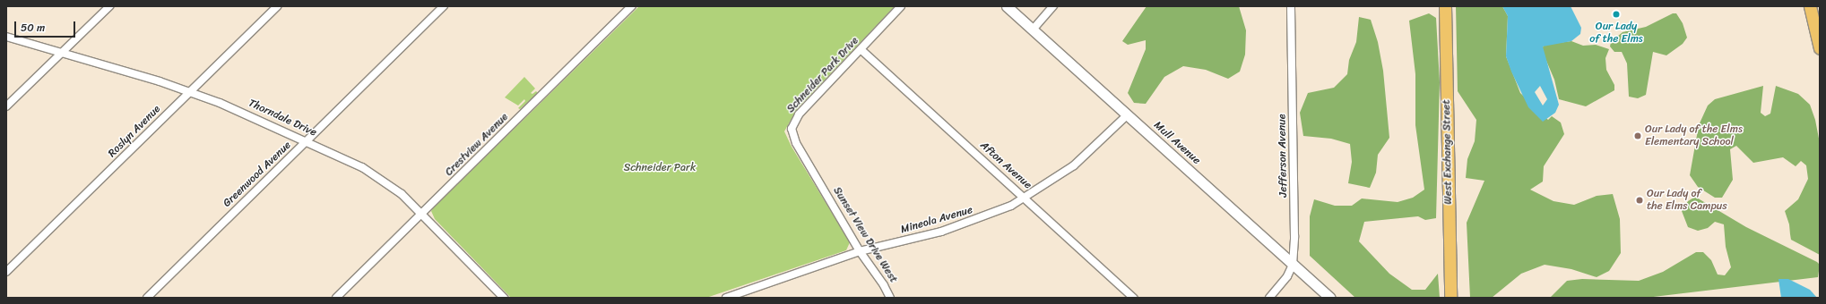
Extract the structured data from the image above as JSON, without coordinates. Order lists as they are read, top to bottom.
{
  "streets": {
    "main road": ["West Exchange Street"],
    "street": [
      "Schneider Park Drive",
      "Thorndale Drive",
      "Roslyn Avenue",
      "Mull Avenue",
      "Crestview Avenue",
      "Jefferson Avenue",
      "Afton Avenue",
      "Greenwood Avenue",
      "Mineola Avenue",
      "Sunset View Drive West"
    ]
  },
  "crossings": [
    ["Schneider Park Drive", "Afton Avenue"],
    ["Schneider Park Drive", "Sunset View Drive West"],
    ["Thorndale Drive", "Roslyn Avenue"],
    ["Thorndale Drive", "Crestview Avenue"],
    ["Thorndale Drive", "Greenwood Avenue"],
    ["Mull Avenue", "Jefferson Avenue"],
    ["Mull Avenue", "Mineola Avenue"],
    ["Afton Avenue", "Mineola Avenue"],
    ["Mineola Avenue", "Sunset View Drive West"]
  ],
  "parks": ["Schneider Park"],
  "places": ["Our Lady of the Elms", "Our Lady of the Elms Elementary School", "Our Lady of the Elms Campus"],
  "scale_bar": "50 m"
}
